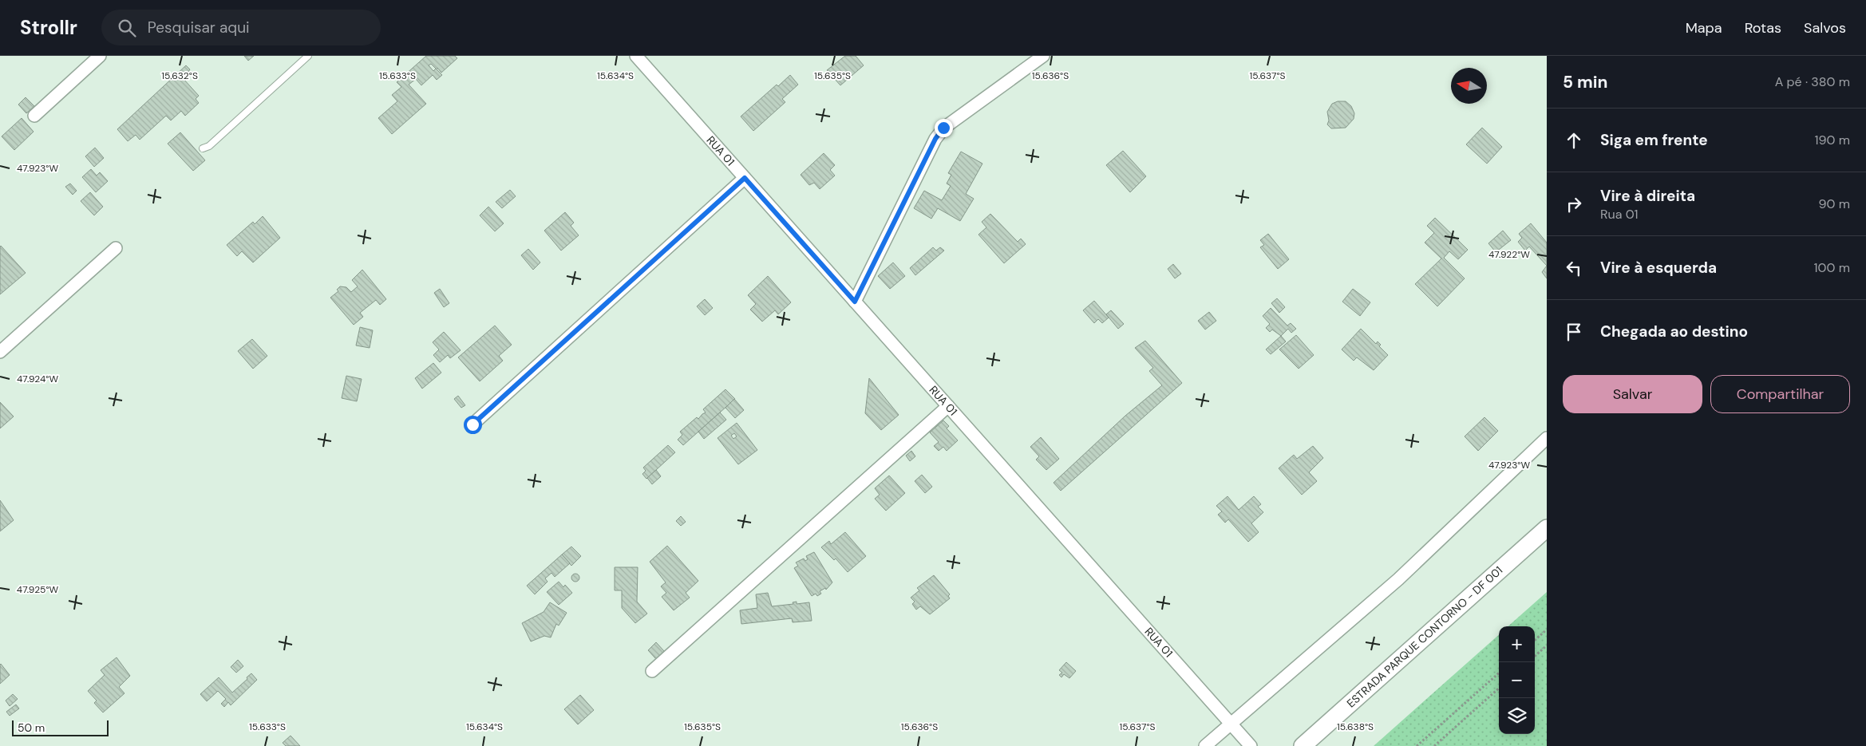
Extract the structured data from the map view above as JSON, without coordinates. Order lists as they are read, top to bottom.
{
  "streets": {
    "main road": ["ESTRADA PARQUE CONTORNO - DF 001"],
    "street": ["RUA 01"]
  },
  "scale_bar": "50 m",
  "north": "left",
  "page": {
    "header": "Strollr",
    "search": "Pesquisar aqui",
    "nav": ["Mapa", "Rotas", "Salvos"],
    "heading": ["5 min", "A pé · 380 m"],
    "list": [
      ["Siga em frente", "190 m"],
      ["Vire à direita", "Rua 01", "90 m"],
      ["Vire à esquerda", "100 m"],
      "Chegada ao destino"
    ],
    "buttons": ["Salvar", "Compartilhar"],
    "map_buttons": ["+", "−"],
    "scale": "50 m"
  },
  "coordinates": [
    "15.632°S",
    "15.633°S",
    "15.634°S",
    "15.635°S",
    "15.636°S",
    "15.637°S",
    "47.923°W",
    "47.922°W",
    "47.924°W",
    "47.925°W",
    "15.638°S"
  ]
}
